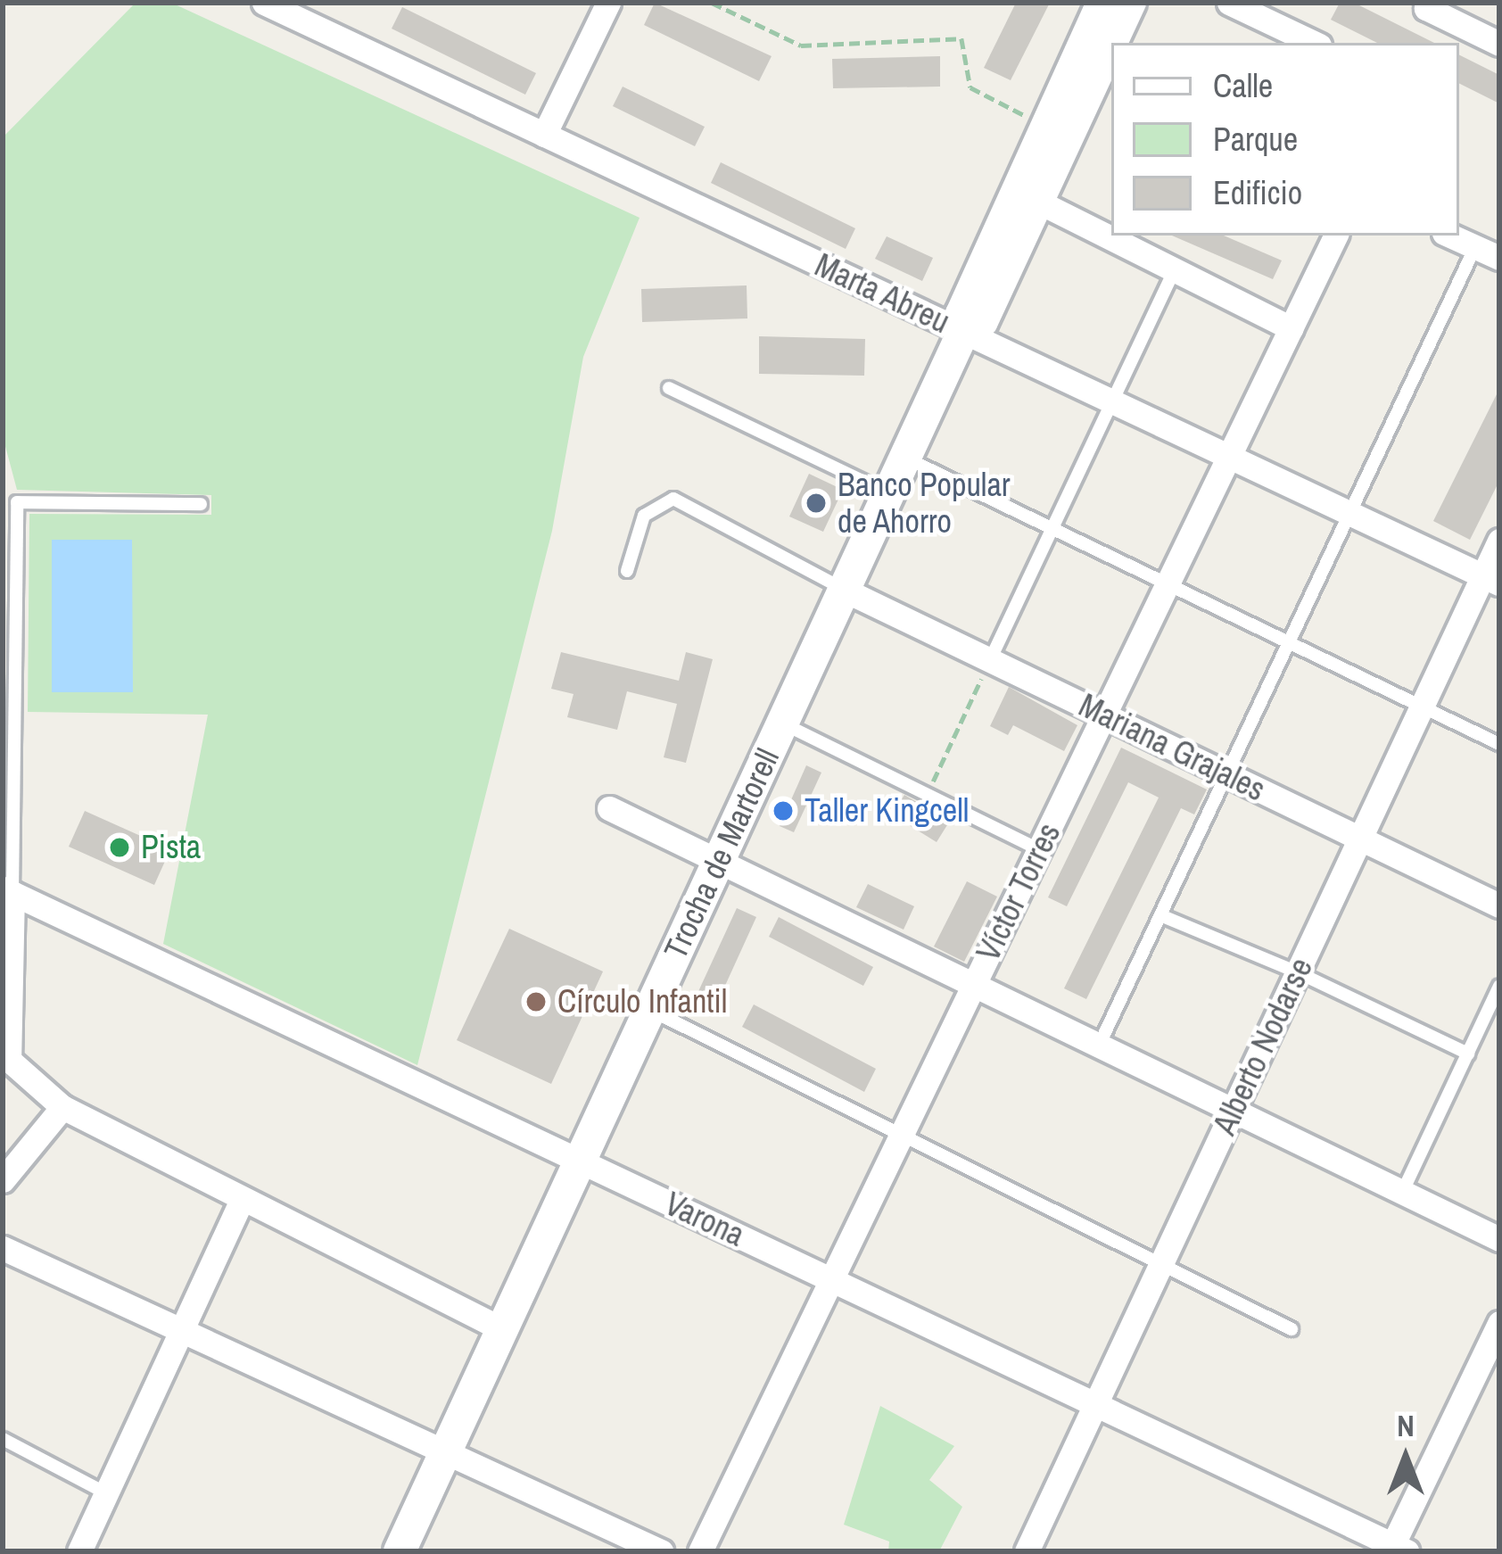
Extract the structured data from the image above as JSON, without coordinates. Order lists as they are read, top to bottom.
{
  "streets": {
    "street": [
      "Marta Abreu",
      "Mariana Grajales",
      "Trocha de Martorell",
      "Víctor Torres",
      "Alberto Nodarse",
      "Varona"
    ]
  },
  "crossings": [
    ["Marta Abreu", "Trocha de Martorell"],
    ["Marta Abreu", "Víctor Torres"],
    ["Marta Abreu", "Alberto Nodarse"],
    ["Mariana Grajales", "Trocha de Martorell"],
    ["Mariana Grajales", "Víctor Torres"],
    ["Mariana Grajales", "Alberto Nodarse"],
    ["Trocha de Martorell", "Varona"],
    ["Víctor Torres", "Varona"],
    ["Alberto Nodarse", "Varona"]
  ],
  "places": [
    "Banco Popular de Ahorro",
    "Taller Kingcell",
    "Pista",
    "Círculo Infantil"
  ],
  "legend": ["Calle", "Parque", "Edificio"],
  "north": "top"
}
